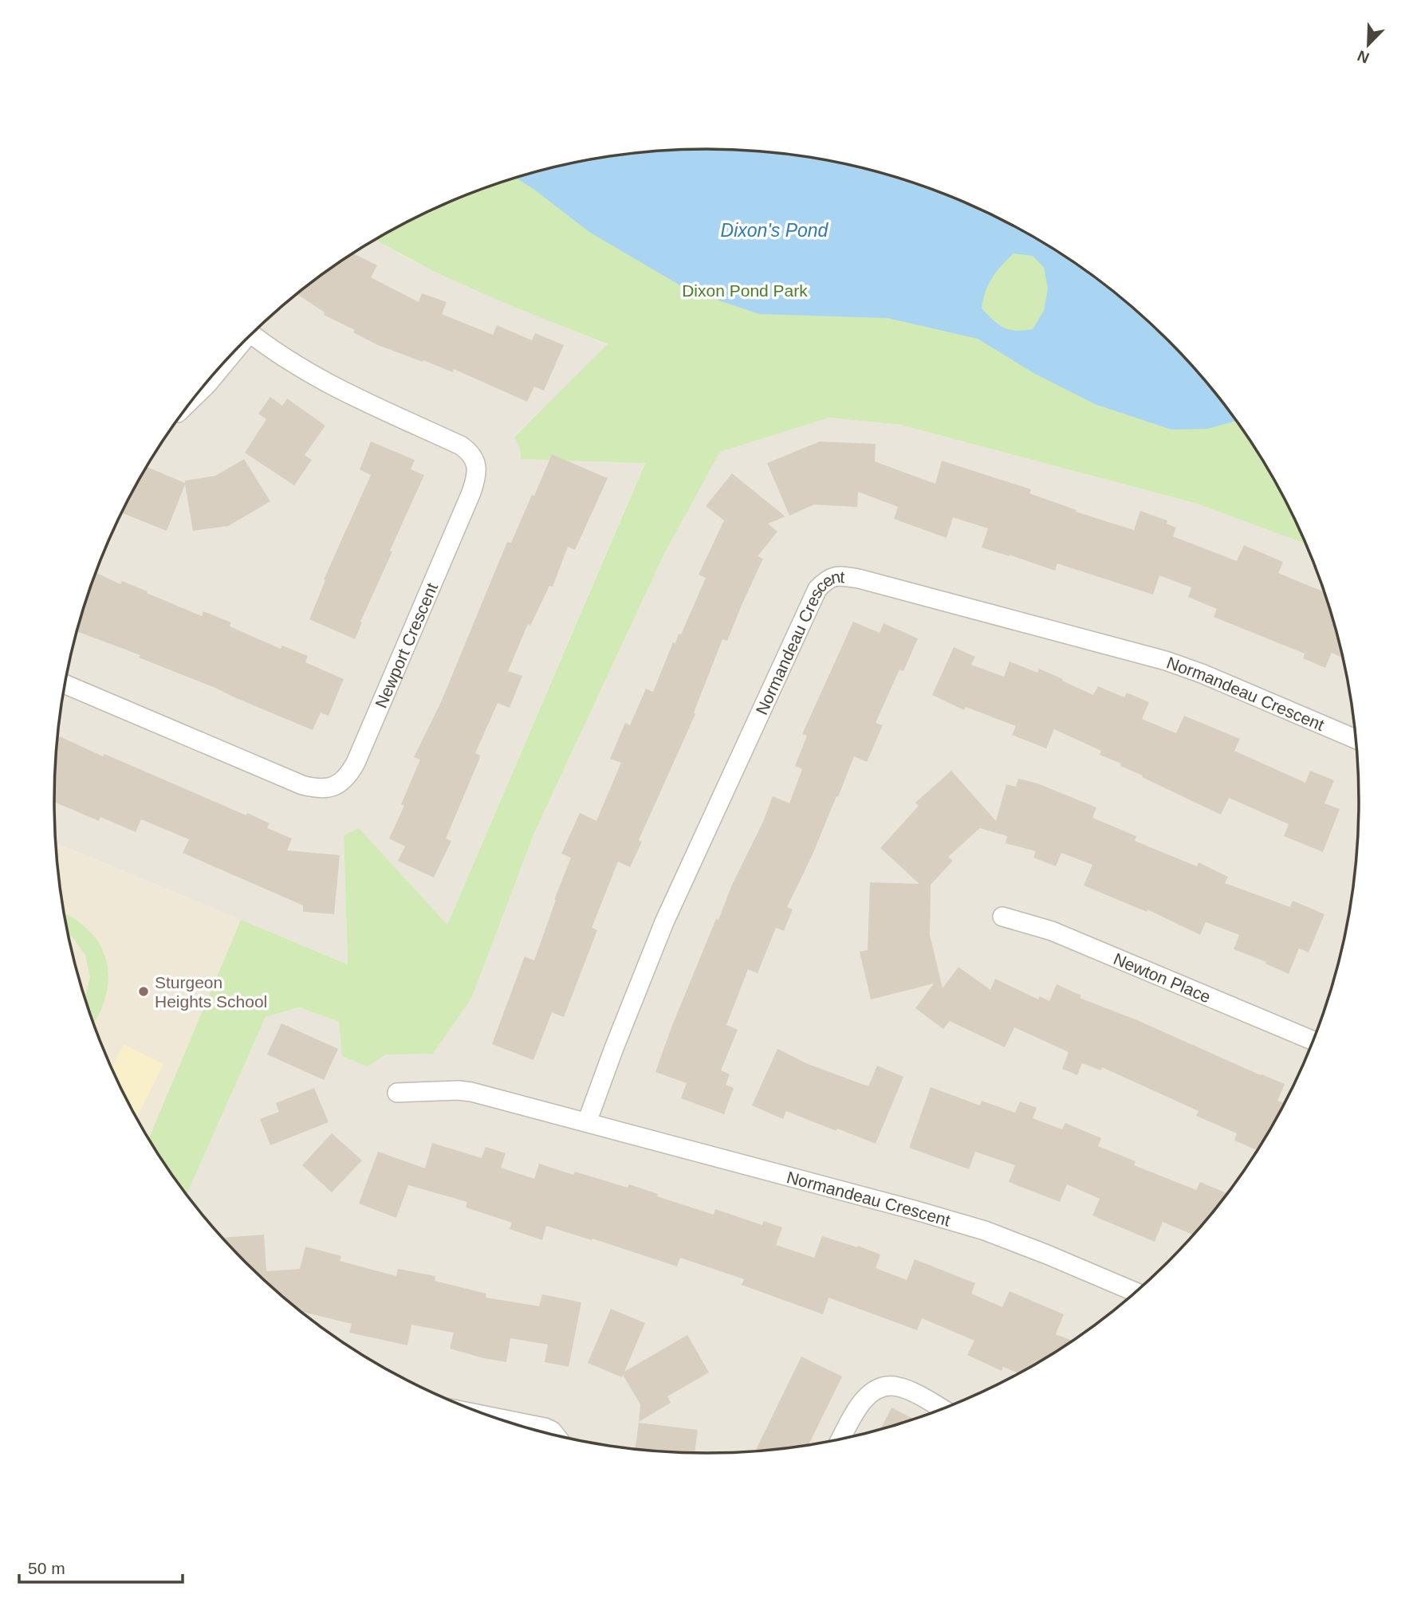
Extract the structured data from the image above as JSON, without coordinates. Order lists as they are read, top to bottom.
{
  "streets": {
    "street": ["Newport Crescent", "Normandeau Crescent", "Newton Place"]
  },
  "water": ["Dixon's Pond"],
  "parks": ["Dixon Pond Park"],
  "places": ["Sturgeon Heights School"],
  "scale_bar": "50 m",
  "north": "bottom left"
}
